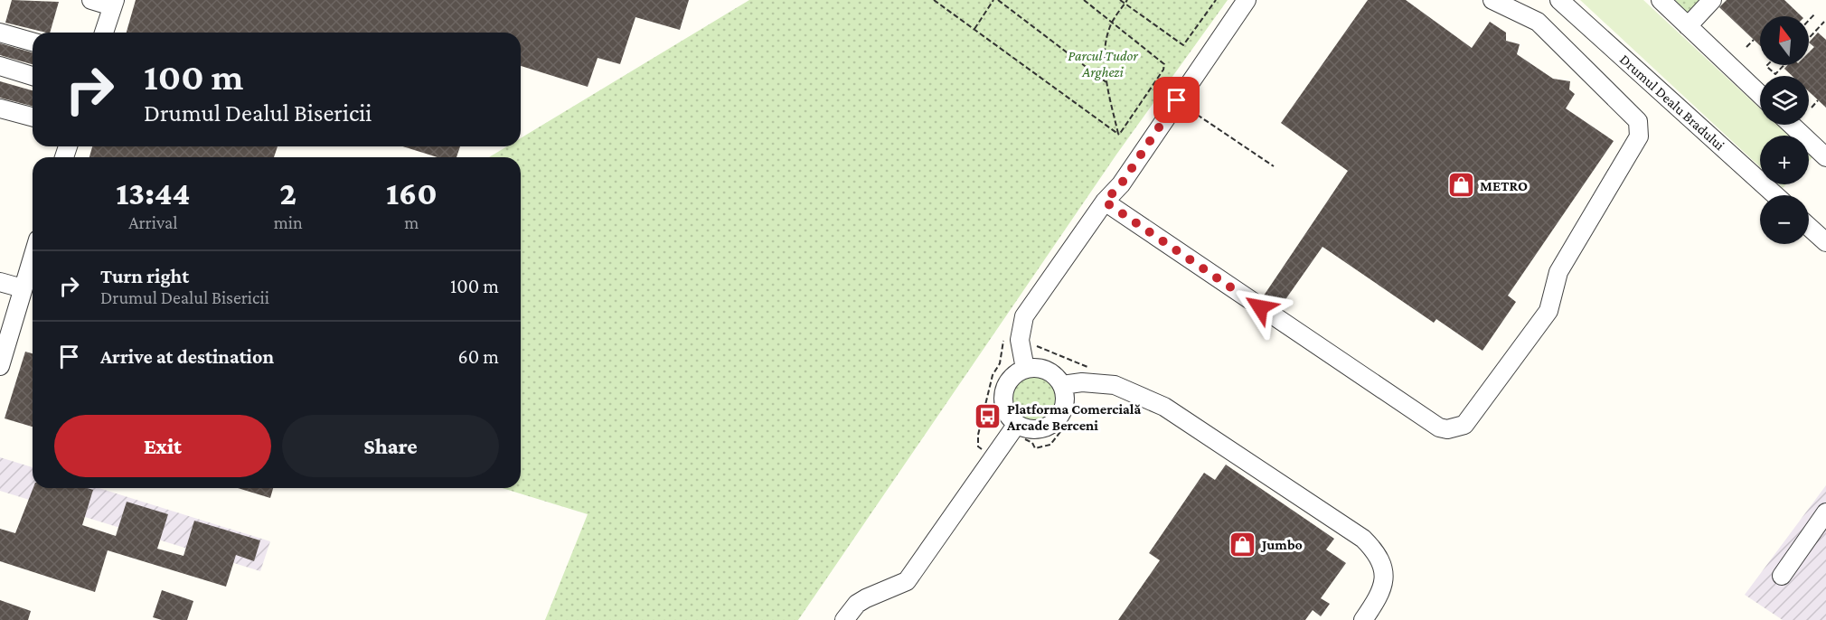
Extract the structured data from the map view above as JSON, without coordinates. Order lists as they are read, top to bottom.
{
  "streets": {
    "street": ["Drumul Dealu Bradului"]
  },
  "parks": ["Parcul Tudor Arghezi"],
  "places": {
    "shop": ["METRO", "Jumbo"],
    "bus stop": ["Platforma Comercială Arcade Berceni"]
  },
  "north": "top",
  "page": {
    "map_buttons": ["+", "−"],
    "turn": ["100 m", "Drumul Dealul Bisericii"],
    "eta": [
      "13:44",
      "Arrival",
      "2",
      "min",
      "160",
      "m"
    ],
    "list": [
      {
        "name": "Turn right",
        "note": "Drumul Dealul Bisericii",
        "value": "100 m"
      },
      {
        "name": "Arrive at destination",
        "value": "60 m"
      }
    ],
    "buttons": ["Exit", "Share"]
  }
}
